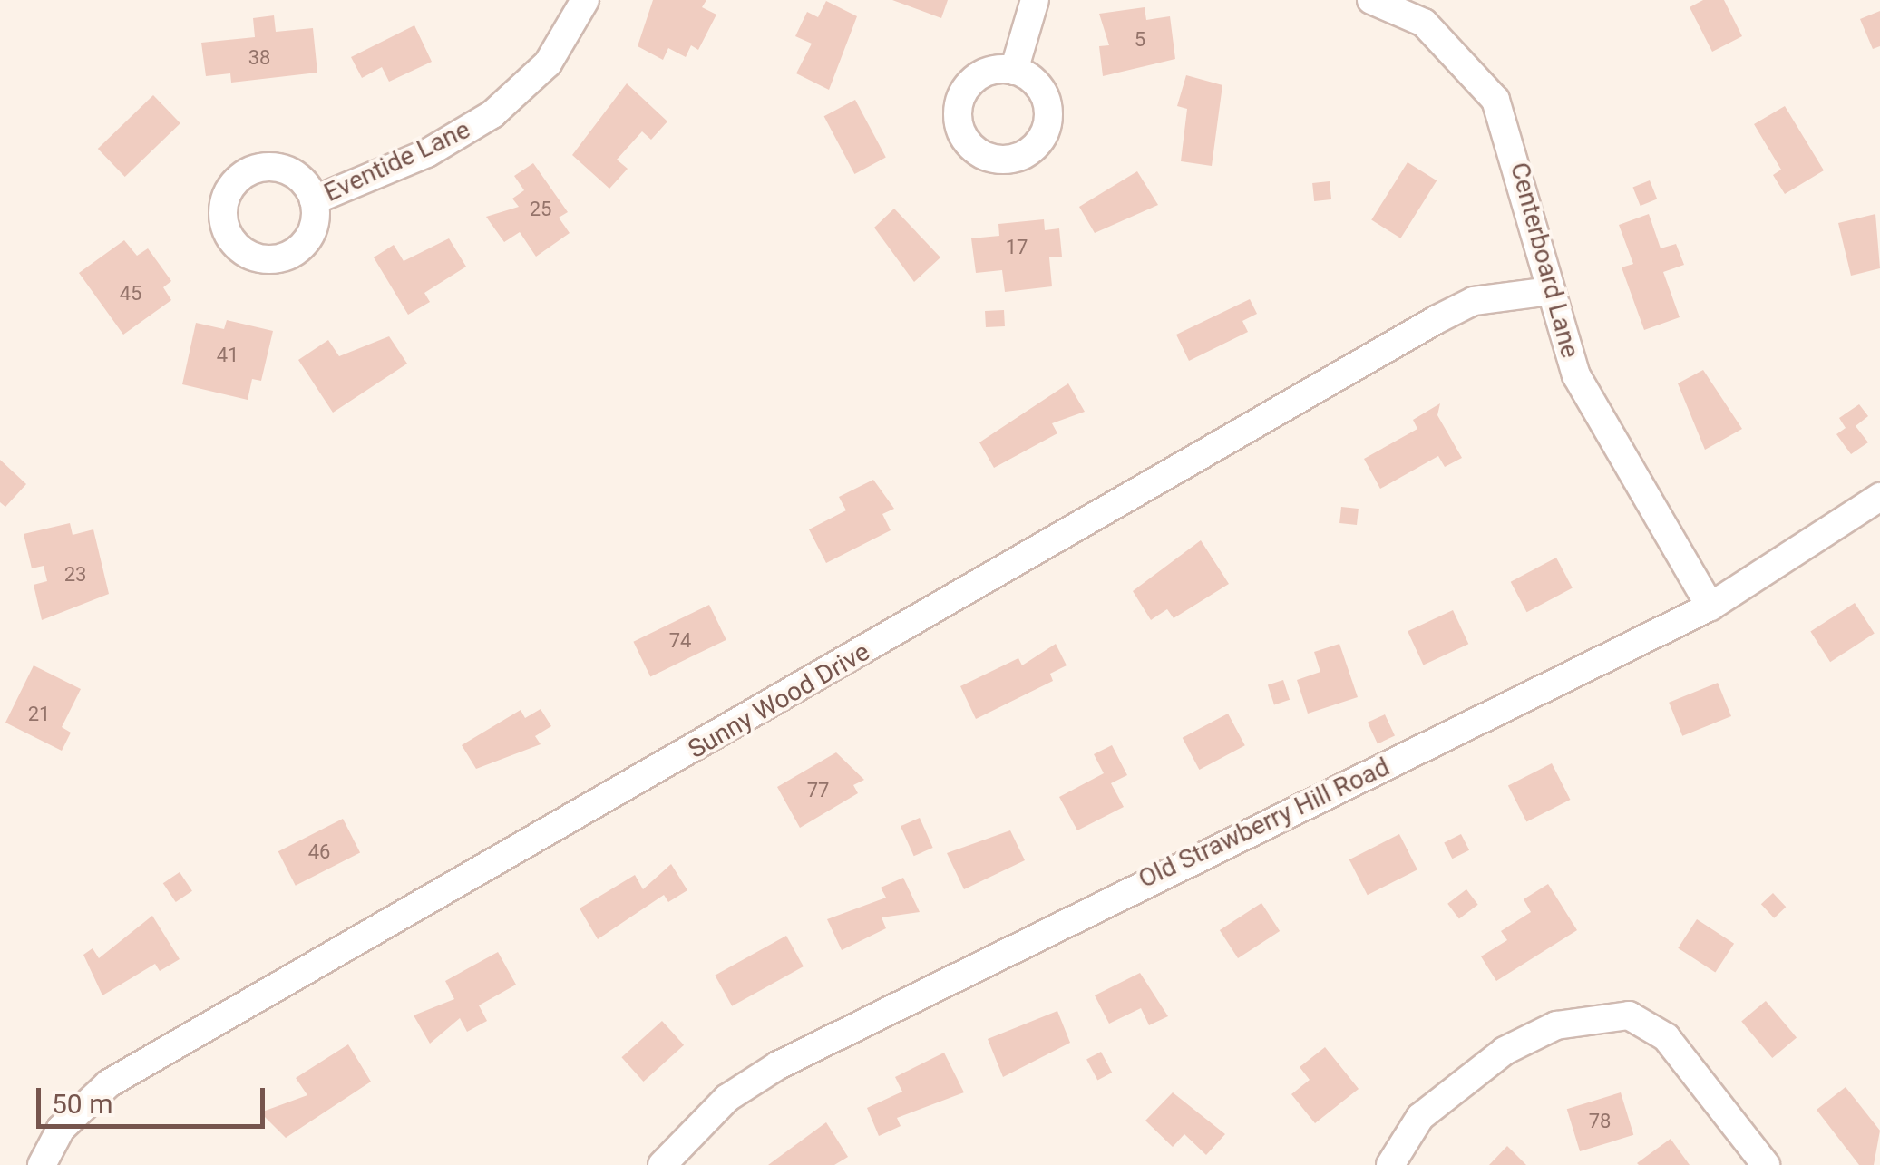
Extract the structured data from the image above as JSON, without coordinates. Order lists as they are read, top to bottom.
{
  "streets": {
    "street": [
      "Eventide Lane",
      "Centerboard Lane",
      "Sunny Wood Drive",
      "Old Strawberry Hill Road"
    ]
  },
  "crossings": [
    ["Centerboard Lane", "Sunny Wood Drive"],
    ["Centerboard Lane", "Old Strawberry Hill Road"]
  ],
  "house_numbers": [
    "5",
    "38",
    "25",
    "17",
    "45",
    "41",
    "23",
    "74",
    "21",
    "77",
    "46",
    "78"
  ],
  "scale_bar": "50 m"
}
